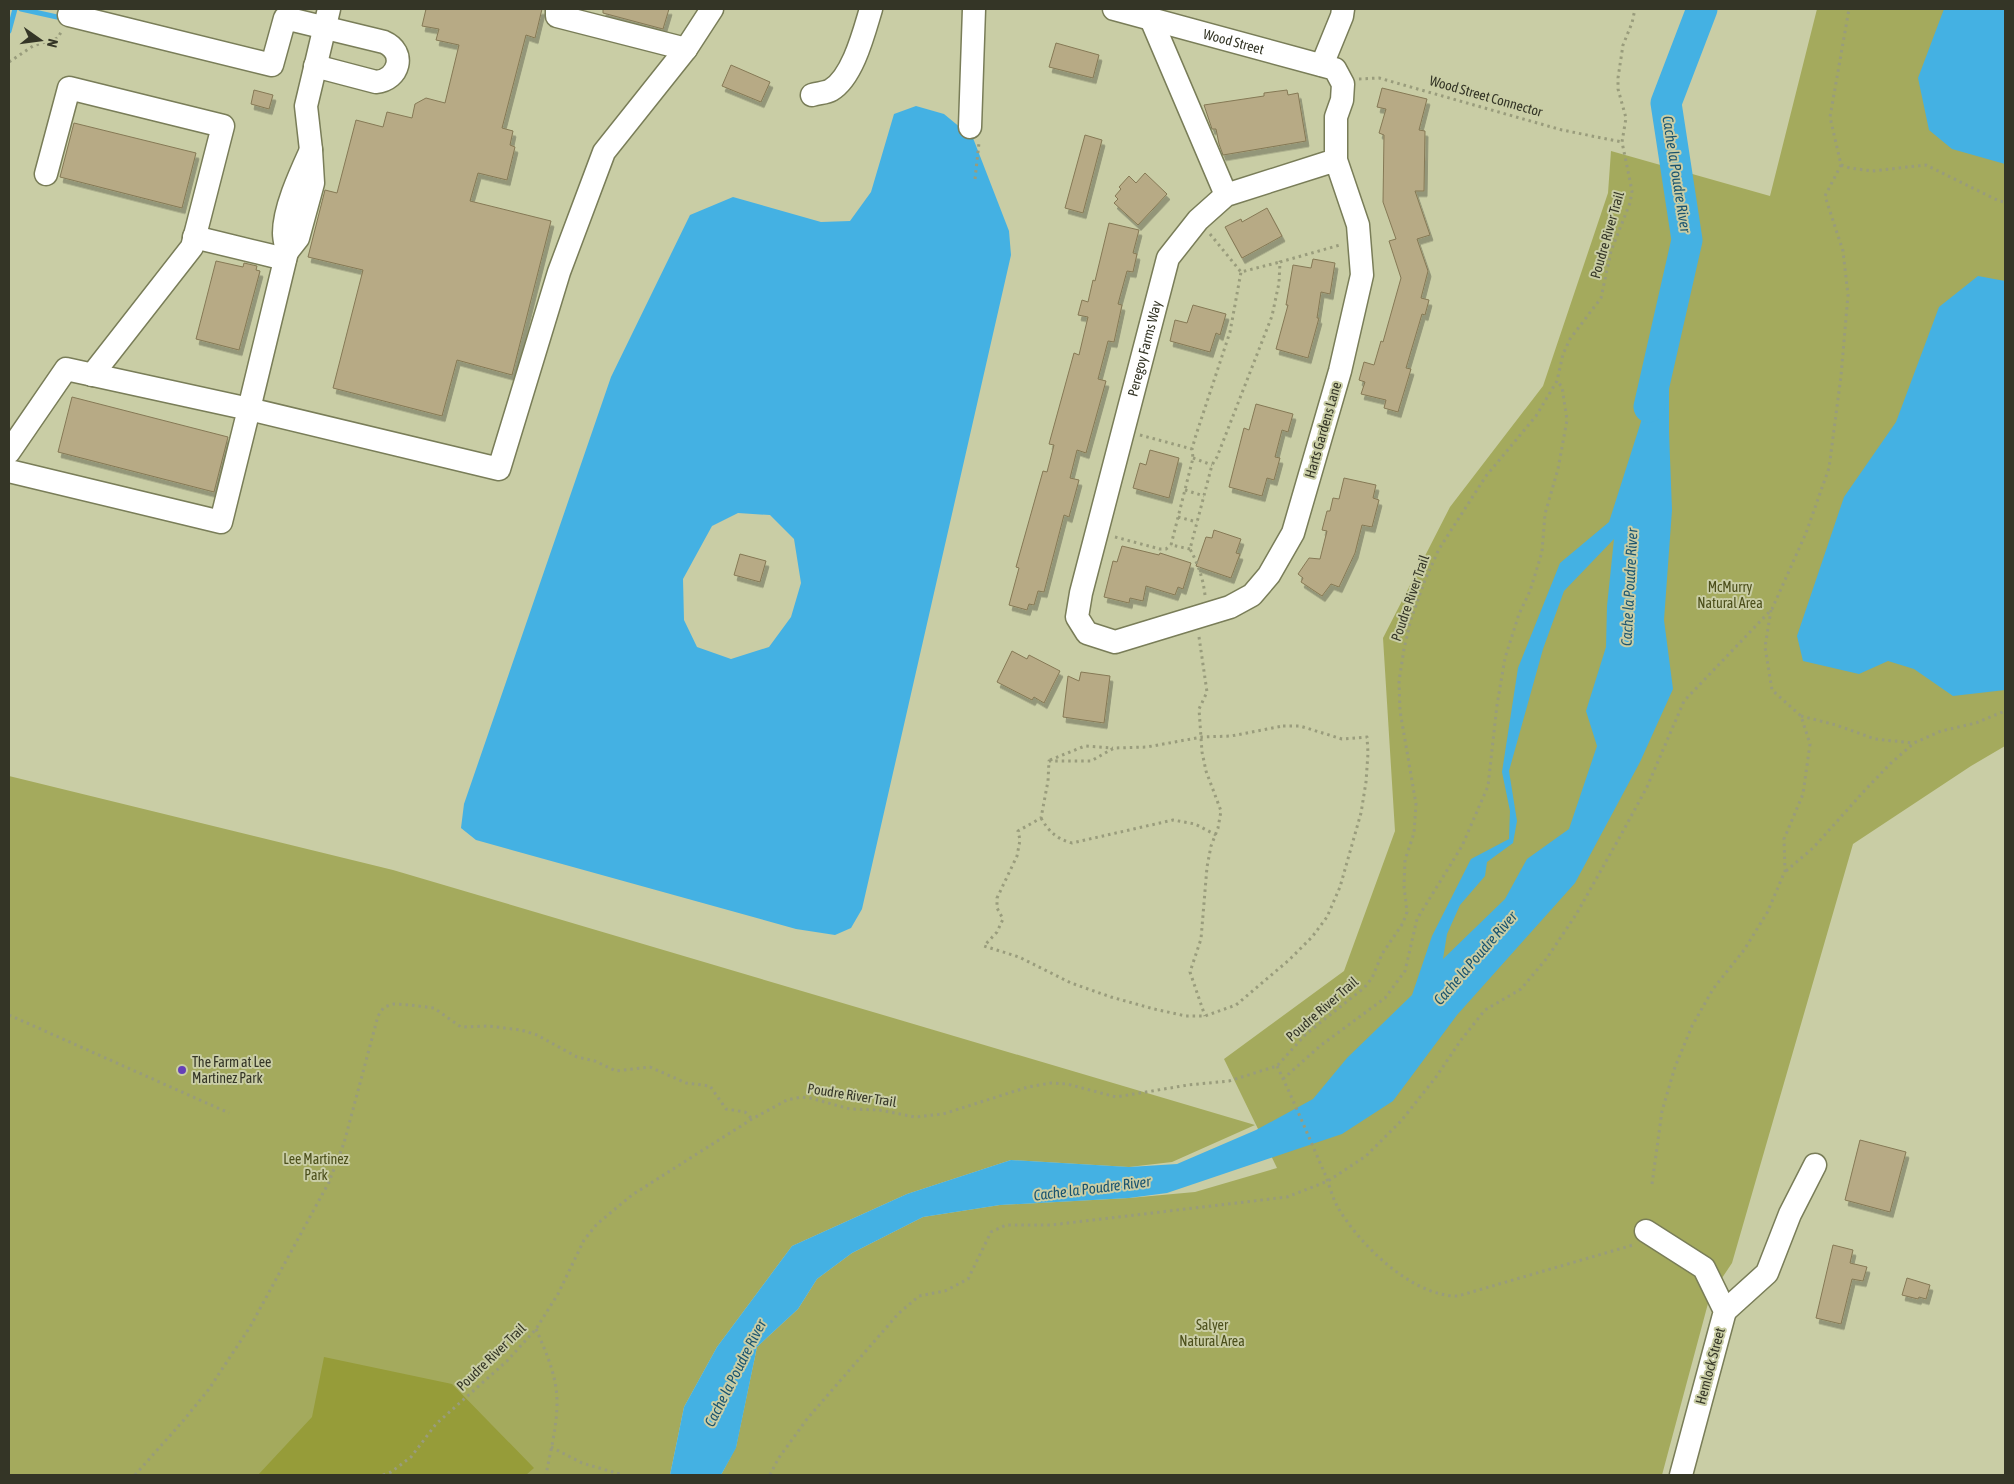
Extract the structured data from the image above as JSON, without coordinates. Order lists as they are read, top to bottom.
{
  "streets": {
    "street": [
      "Wood Street",
      "Peregoy Farms Way",
      "Harts Gardens Lane",
      "Hemlock Street"
    ],
    "path": ["Wood Street Connector", "Poudre River Trail"]
  },
  "crossings": [
    ["Wood Street", "Wood Street Connector"],
    ["Wood Street", "Harts Gardens Lane"],
    ["Wood Street Connector", "Poudre River Trail"],
    ["Wood Street Connector", "Harts Gardens Lane"],
    ["Peregoy Farms Way", "Harts Gardens Lane"]
  ],
  "water": ["Cache la Poudre River"],
  "parks": ["McMurry Natural Area", "Lee Martinez Park", "Salyer Natural Area"],
  "places": ["The Farm at Lee Martinez Park"],
  "north": "right"
}
